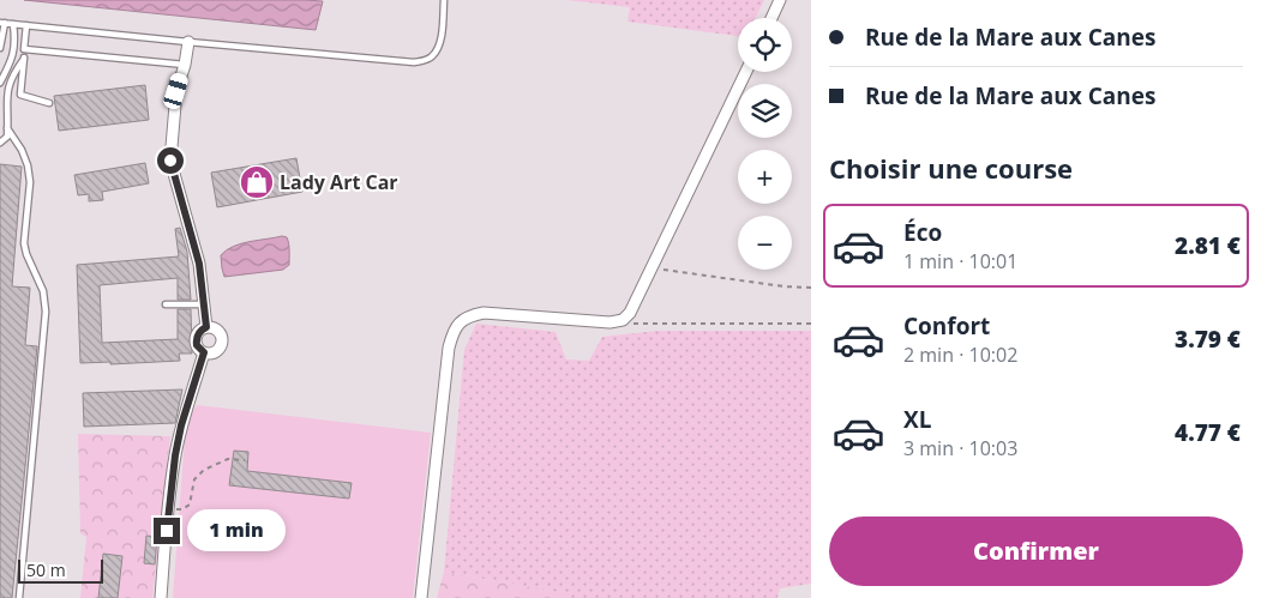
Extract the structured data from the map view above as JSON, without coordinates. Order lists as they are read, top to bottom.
{
  "places": {
    "shop": ["Lady Art Car"]
  },
  "scale_bar": "50 m",
  "page": {
    "banner": ["Rue de la Mare aux Canes", "Rue de la Mare aux Canes"],
    "map_buttons": ["+", "−"],
    "heading": "Choisir une course",
    "list": [
      {
        "name": "Éco",
        "note": "1 min · 10:01",
        "value": "2.81 €"
      },
      {
        "name": "Confort",
        "note": "2 min · 10:02",
        "value": "3.79 €"
      },
      {
        "name": "XL",
        "note": "3 min · 10:03",
        "value": "4.77 €"
      }
    ],
    "buttons": "Confirmer",
    "bubble": "1 min",
    "scale": "50 m"
  }
}
